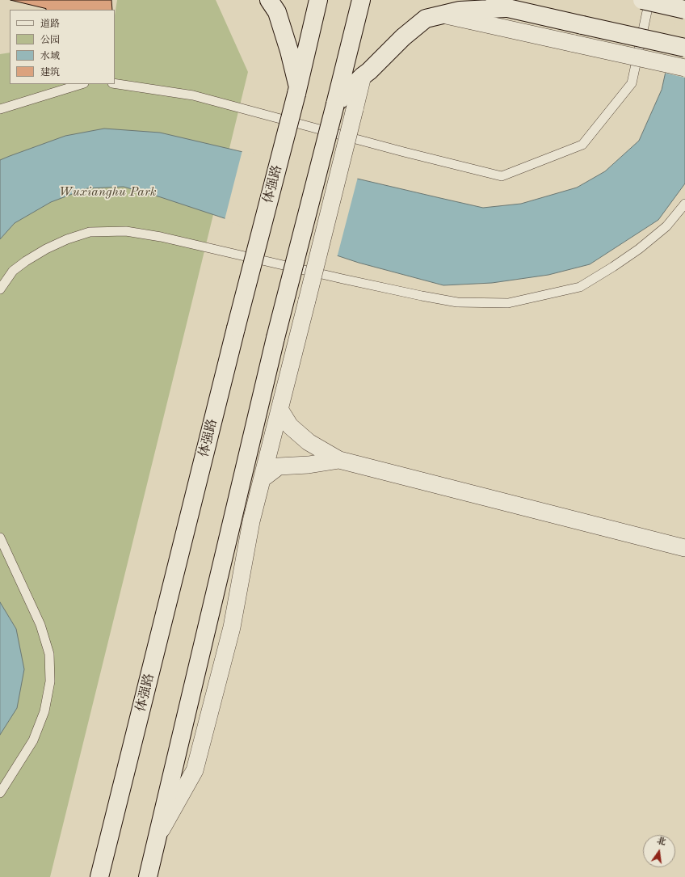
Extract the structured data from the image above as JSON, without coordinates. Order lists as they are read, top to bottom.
{
  "streets": {
    "main road": ["体强路"]
  },
  "parks": ["Wuxianghu Park"],
  "legend": [
    "道路",
    "公园",
    "水域",
    "建筑"
  ],
  "north": "top"
}
